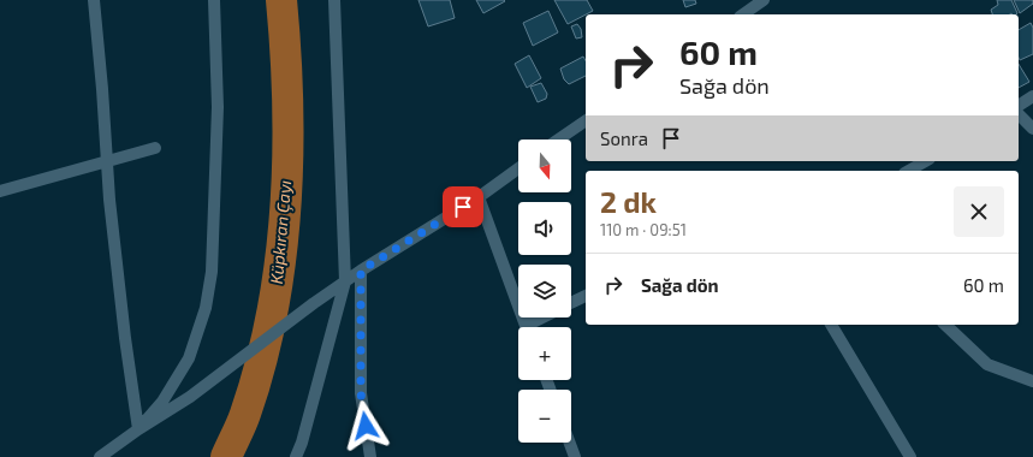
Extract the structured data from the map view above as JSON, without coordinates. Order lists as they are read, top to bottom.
{
  "water": ["Küpkıran Çayı"],
  "north": "bottom",
  "page": {
    "turn": ["60 m", "Sağa dön"],
    "then": "Sonra",
    "map_buttons": ["+", "−"],
    "heading": ["2 dk", "110 m · 09:51"],
    "list": [
      {
        "name": "Sağa dön",
        "value": "60 m"
      }
    ]
  }
}
